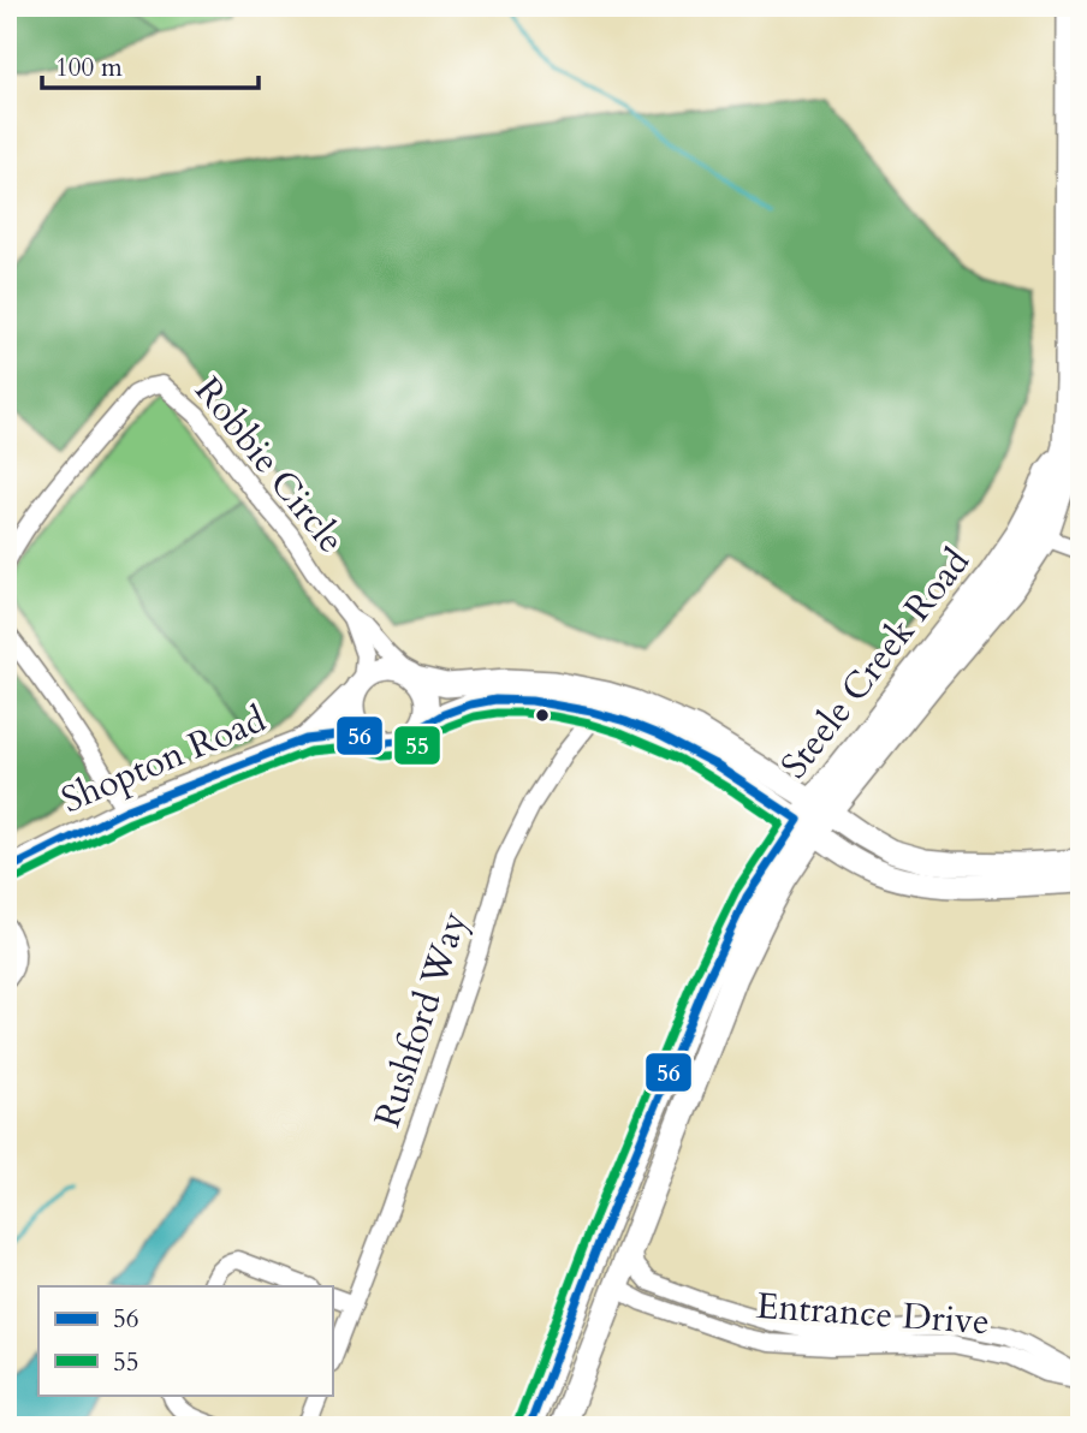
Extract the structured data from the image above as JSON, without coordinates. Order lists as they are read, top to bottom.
{
  "streets": {
    "main road": ["Steele Creek Road"],
    "street": [
      "Robbie Circle",
      "Shopton Road",
      "Rushford Way",
      "Entrance Drive"
    ]
  },
  "crossings": [
    ["Robbie Circle", "Shopton Road"],
    ["Steele Creek Road", "Entrance Drive"]
  ],
  "lines": ["transit line 56", "transit line 55"],
  "legend": ["56", "55"],
  "scale_bar": "100 m"
}
